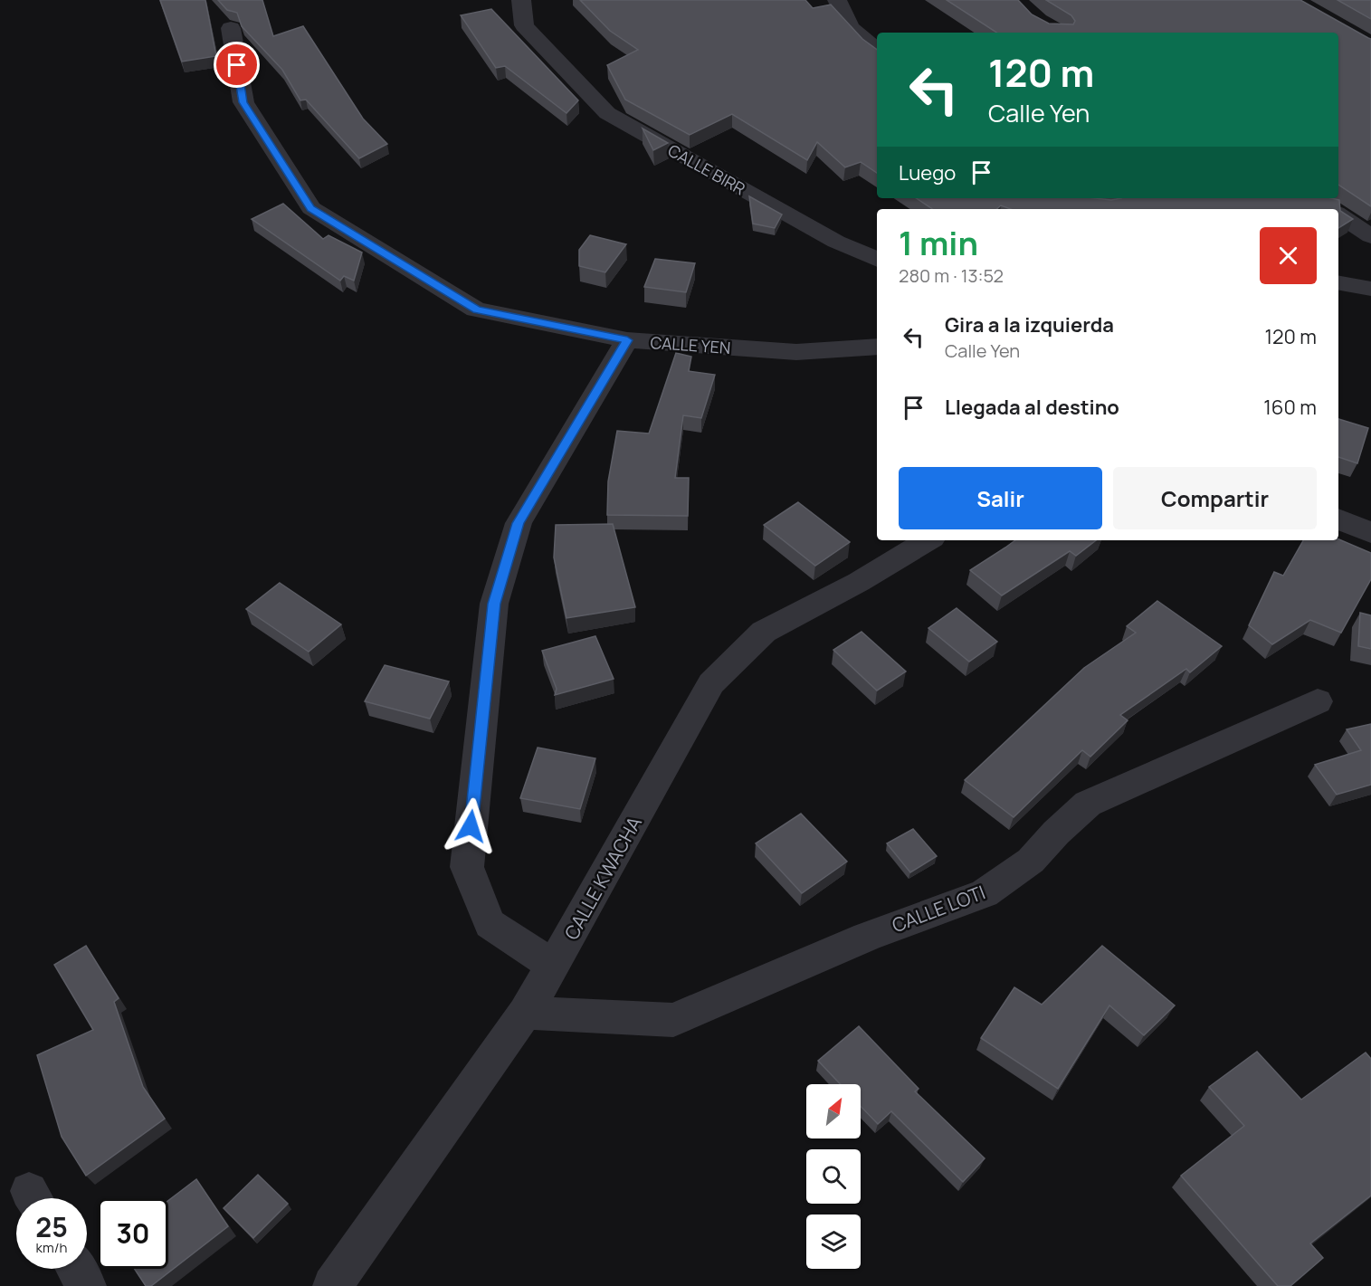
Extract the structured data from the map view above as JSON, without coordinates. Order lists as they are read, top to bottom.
{
  "streets": {
    "street": [
      "CALLE BIRR",
      "CALLE YEN",
      "CALLE KWACHA",
      "CALLE LOTI"
    ]
  },
  "crossings": [
    ["CALLE KWACHA", "CALLE LOTI"]
  ],
  "north": "top right",
  "page": {
    "turn": ["120 m", "Calle Yen"],
    "then": "Luego",
    "heading": ["1 min", "280 m · 13:52"],
    "list": [
      {
        "name": "Gira a la izquierda",
        "note": "Calle Yen",
        "value": "120 m"
      },
      {
        "name": "Llegada al destino",
        "value": "160 m"
      }
    ],
    "buttons": ["Salir", "Compartir"],
    "speed": "25 km/h",
    "limit": "30"
  }
}
